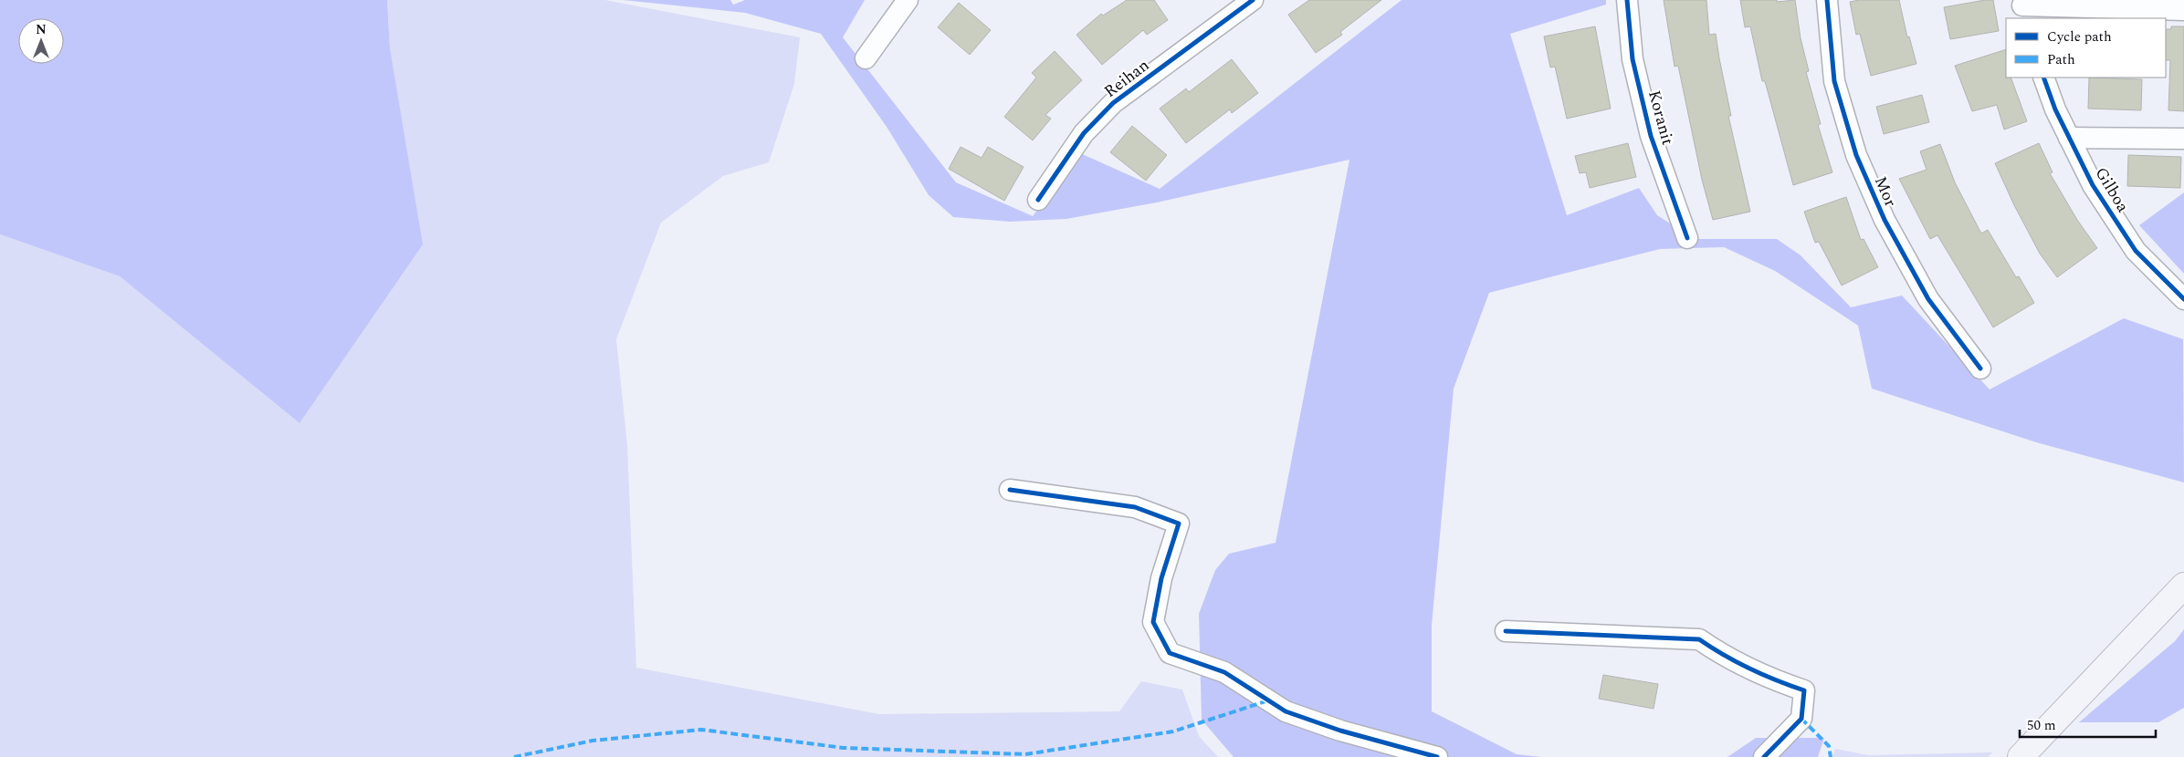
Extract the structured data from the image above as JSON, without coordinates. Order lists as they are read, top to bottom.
{
  "streets": {
    "street": [
      "Reihan",
      "Koranit",
      "Gilboa",
      "Mor"
    ]
  },
  "legend": ["Cycle path", "Path"],
  "scale_bar": "50 m",
  "north": "top"
}
